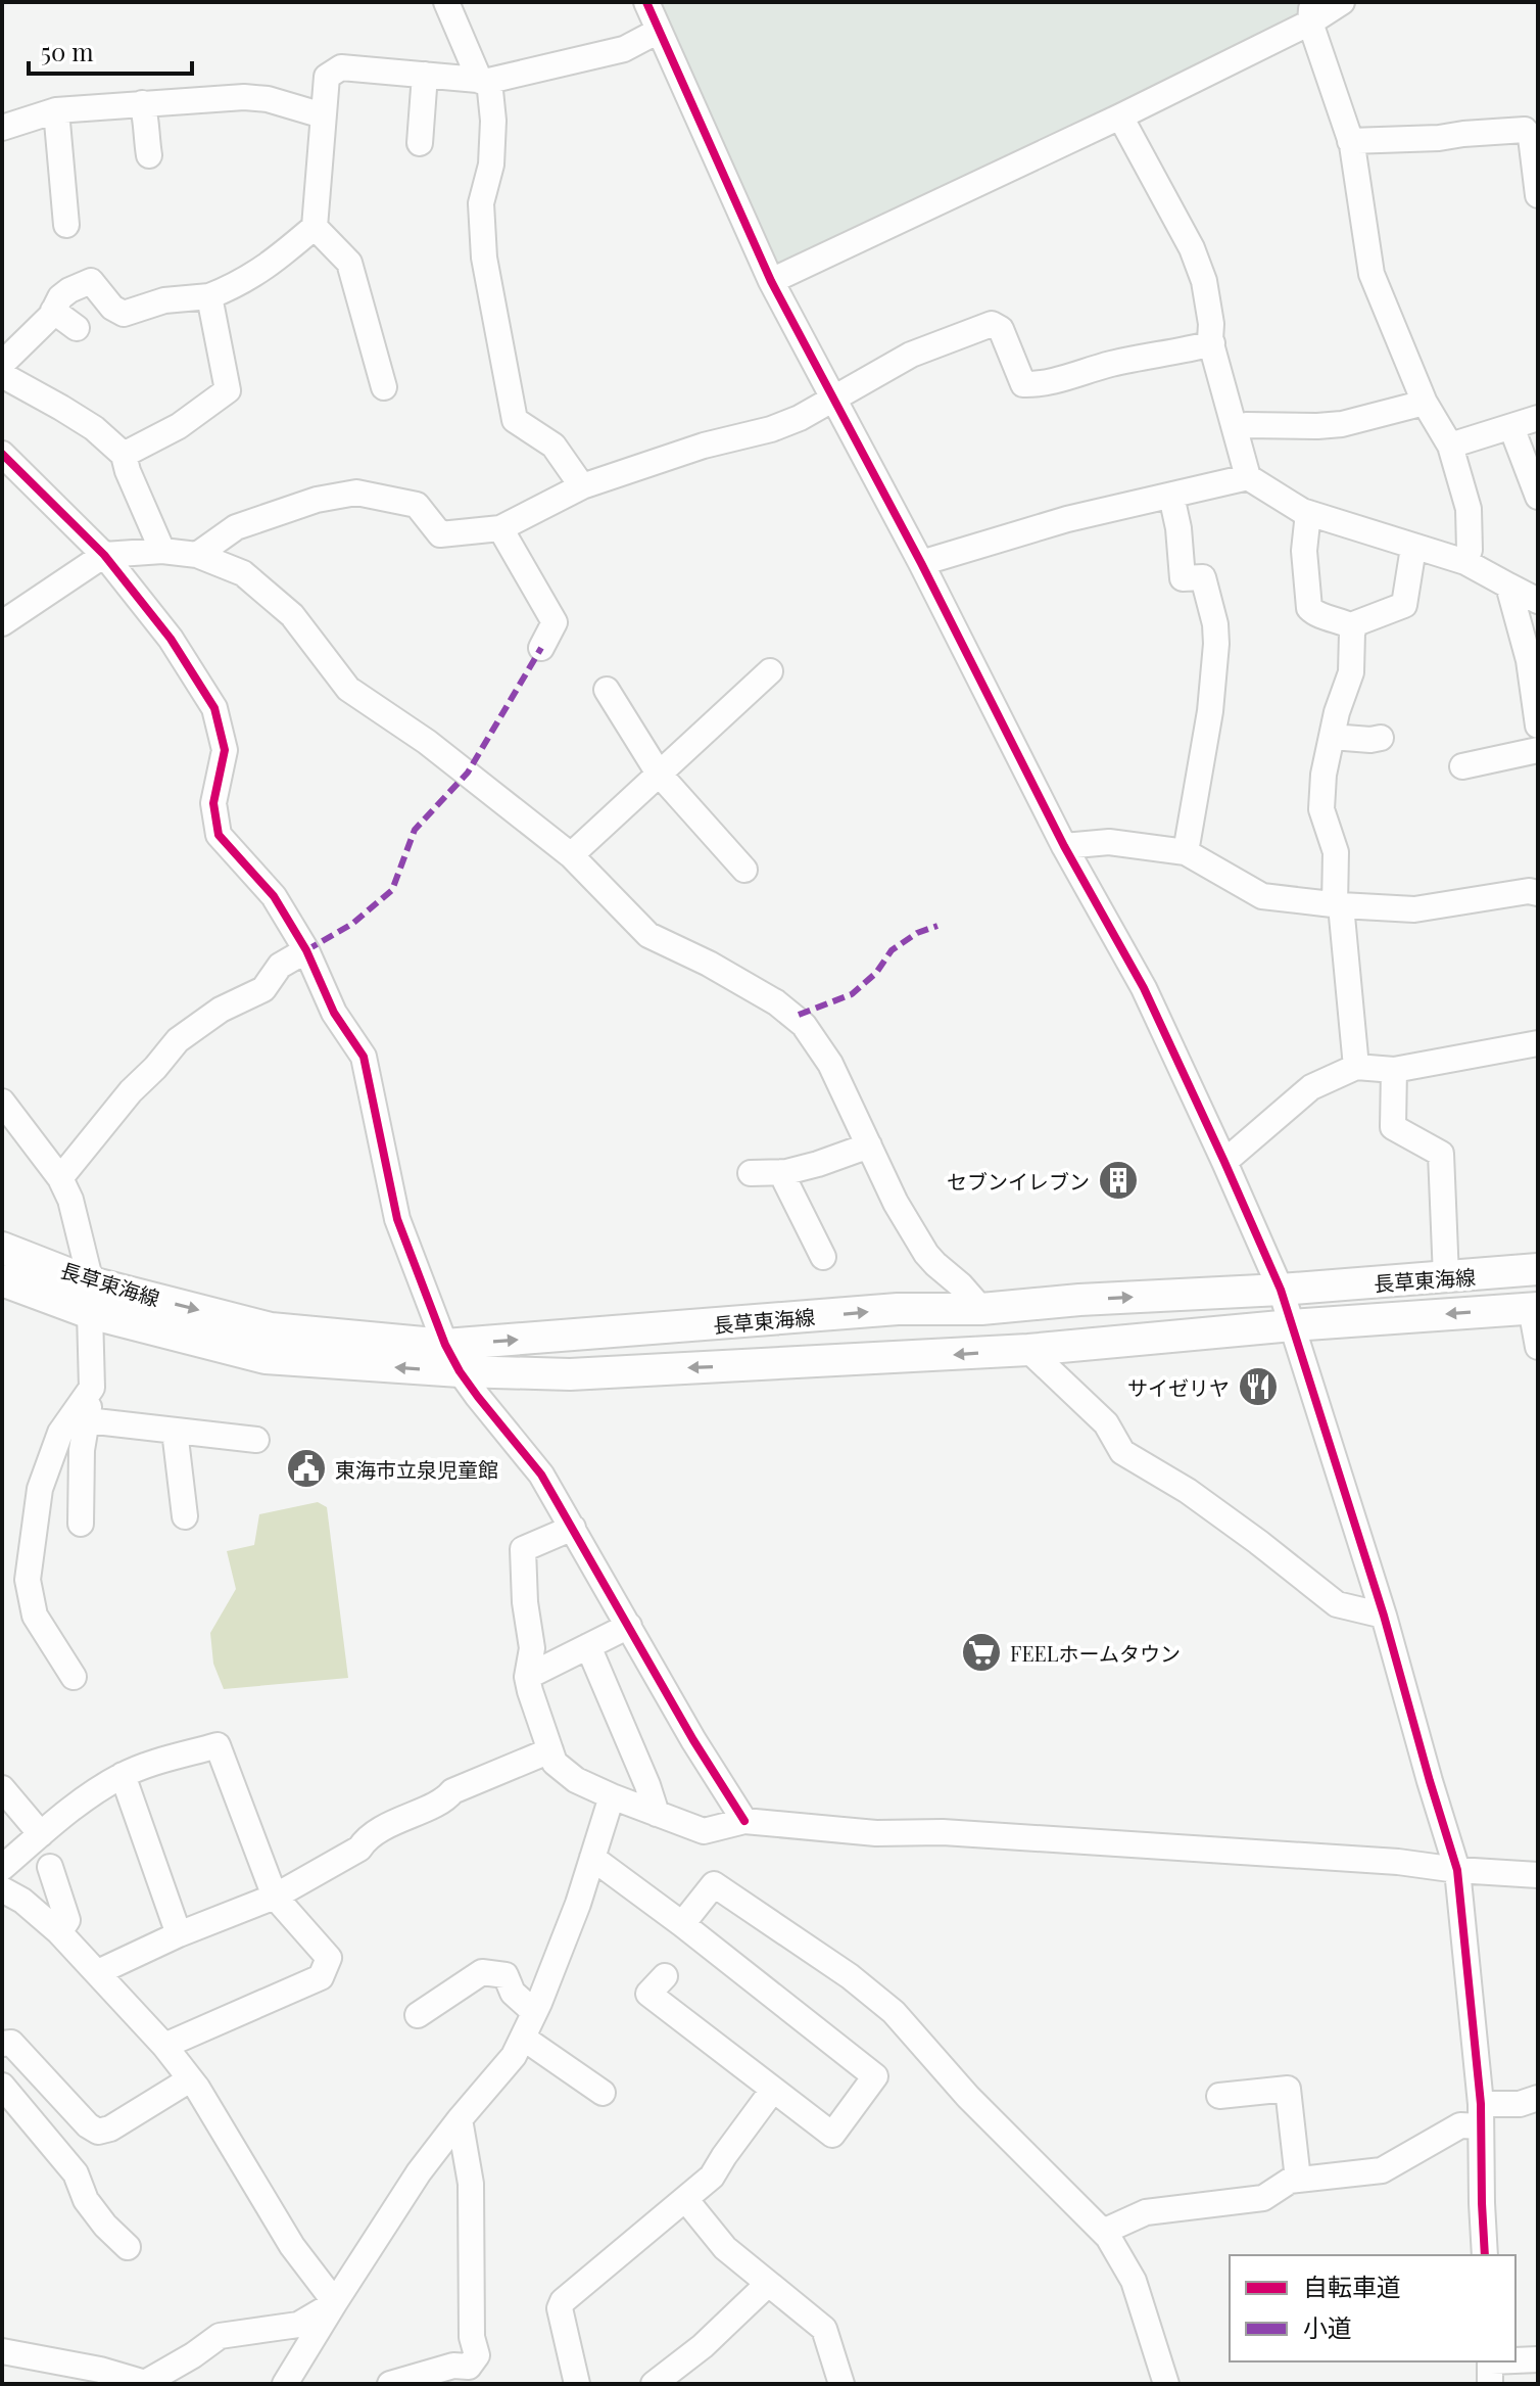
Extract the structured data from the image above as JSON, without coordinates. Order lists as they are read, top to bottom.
{
  "streets": {
    "main road": ["長草東海線"]
  },
  "places": {
    "building": ["セブンイレブン"],
    "restaurant": ["サイゼリヤ"],
    "public building": ["東海市立泉児童館"],
    "supermarket": ["FEELホームタウン"]
  },
  "legend": ["自転車道", "小道"],
  "scale_bar": "50 m"
}
